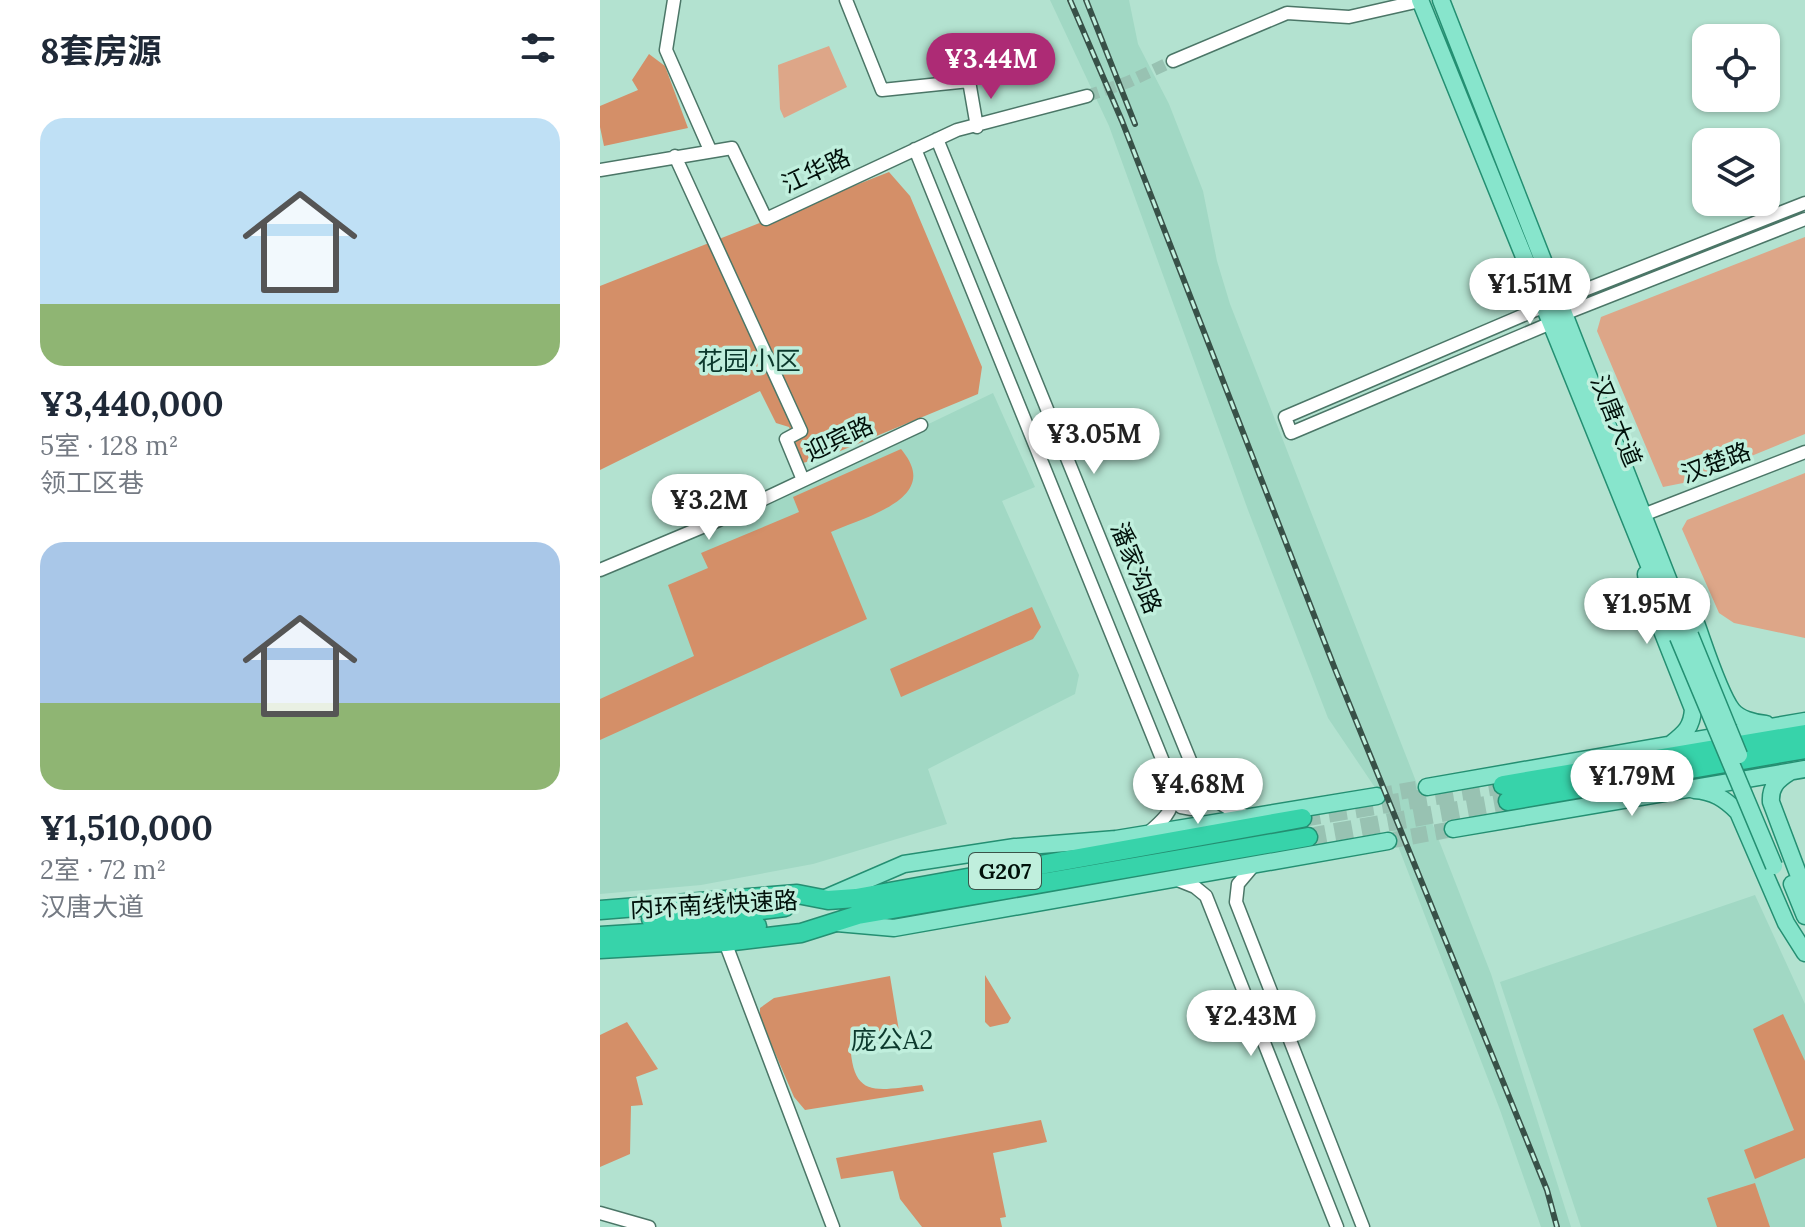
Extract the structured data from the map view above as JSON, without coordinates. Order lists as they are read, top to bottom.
{
  "streets": {
    "highway": ["G207", "内环南线快速路"],
    "main road": ["汉唐大道"],
    "street": [
      "江华路",
      "迎宾路",
      "汉楚路",
      "潘家沟路"
    ]
  },
  "crossings": [
    ["江华路", "潘家沟路"],
    ["汉唐大道", "汉楚路"],
    ["G207", "内环南线快速路"]
  ],
  "districts": ["花园小区", "庞公A2"],
  "page": {
    "heading": "8套房源",
    "price": [
      "¥3.44M",
      "¥1.51M",
      "¥3.05M",
      "¥3.2M",
      "¥1.95M",
      "¥1.79M",
      "¥4.68M",
      "¥2.43M"
    ],
    "list": [
      {
        "name": "¥3,440,000",
        "note": "5室 · 128 m² · 领工区巷"
      },
      {
        "name": "¥1,510,000",
        "note": "2室 · 72 m² · 汉唐大道"
      }
    ]
  }
}
